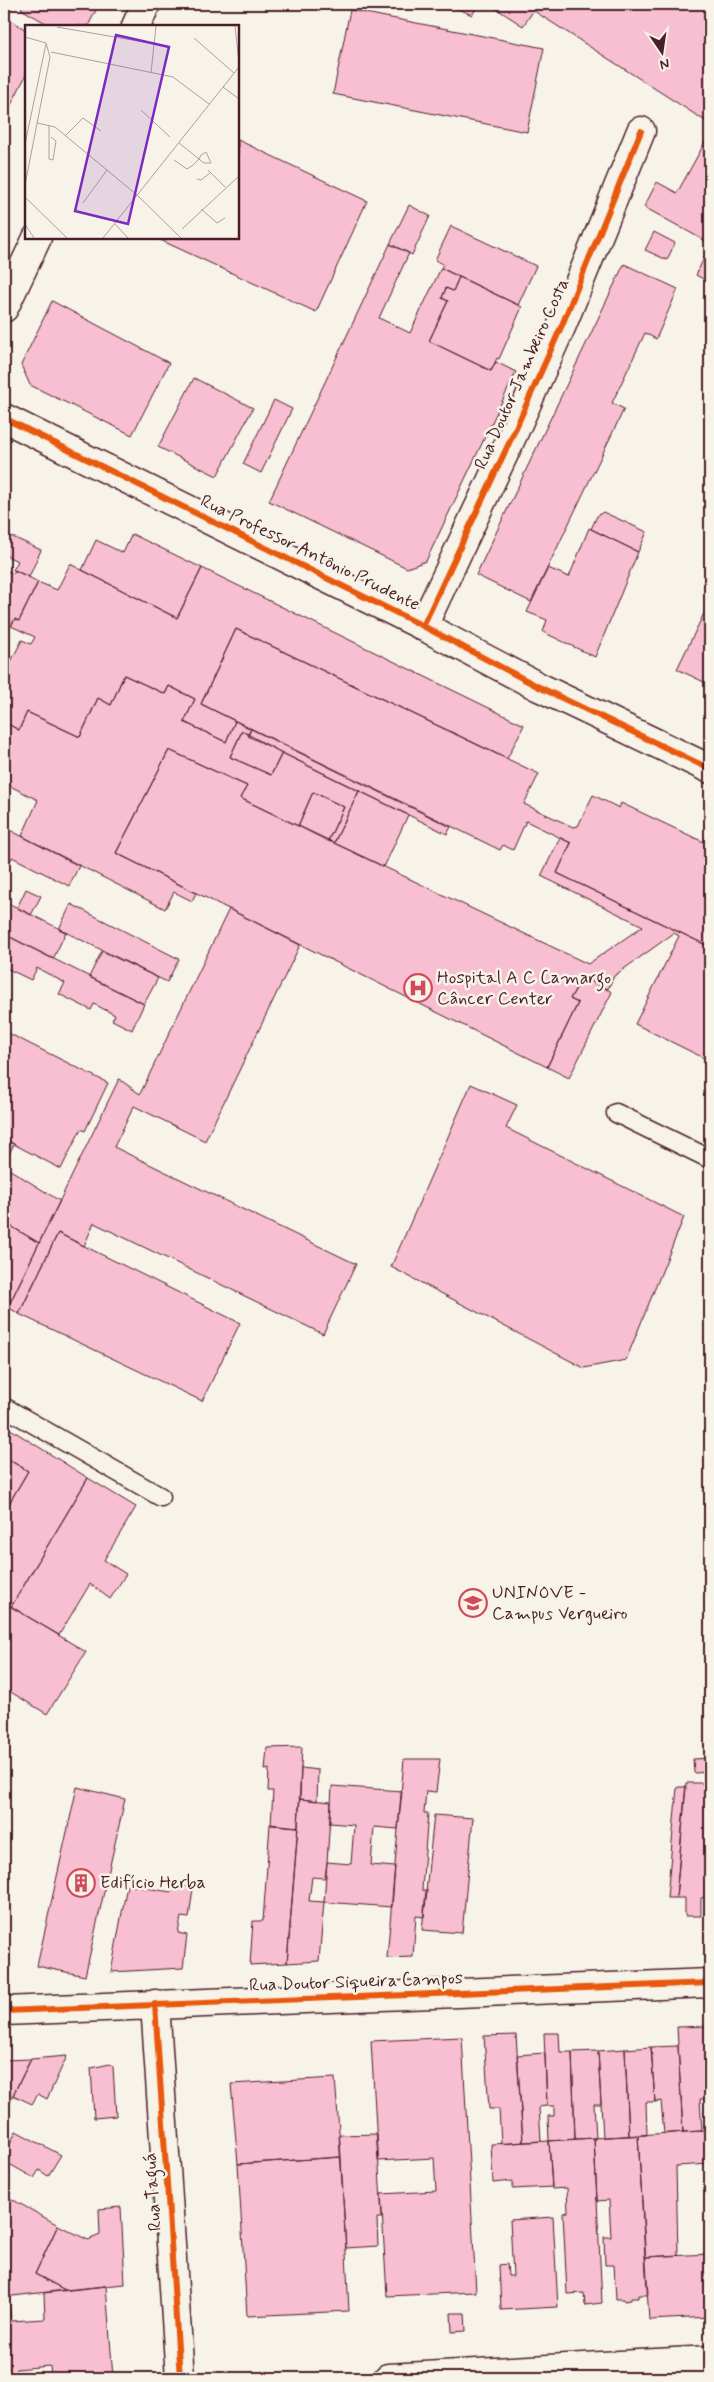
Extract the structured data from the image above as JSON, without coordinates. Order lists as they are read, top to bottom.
{
  "streets": {
    "street": [
      "Rua Doutor Jambeiro Costa",
      "Rua Professor Antônio Prudente",
      "Rua Doutor Siqueira Campos",
      "Rua Taguá"
    ]
  },
  "crossings": [
    ["Rua Doutor Jambeiro Costa", "Rua Professor Antônio Prudente"],
    ["Rua Doutor Siqueira Campos", "Rua Taguá"]
  ],
  "places": {
    "hospital": ["Hospital A C Camargo Câncer Center"],
    "school or university": ["UNINOVE - Campus Vergueiro"],
    "building": ["Edifício Herba"]
  },
  "north": "bottom"
}
